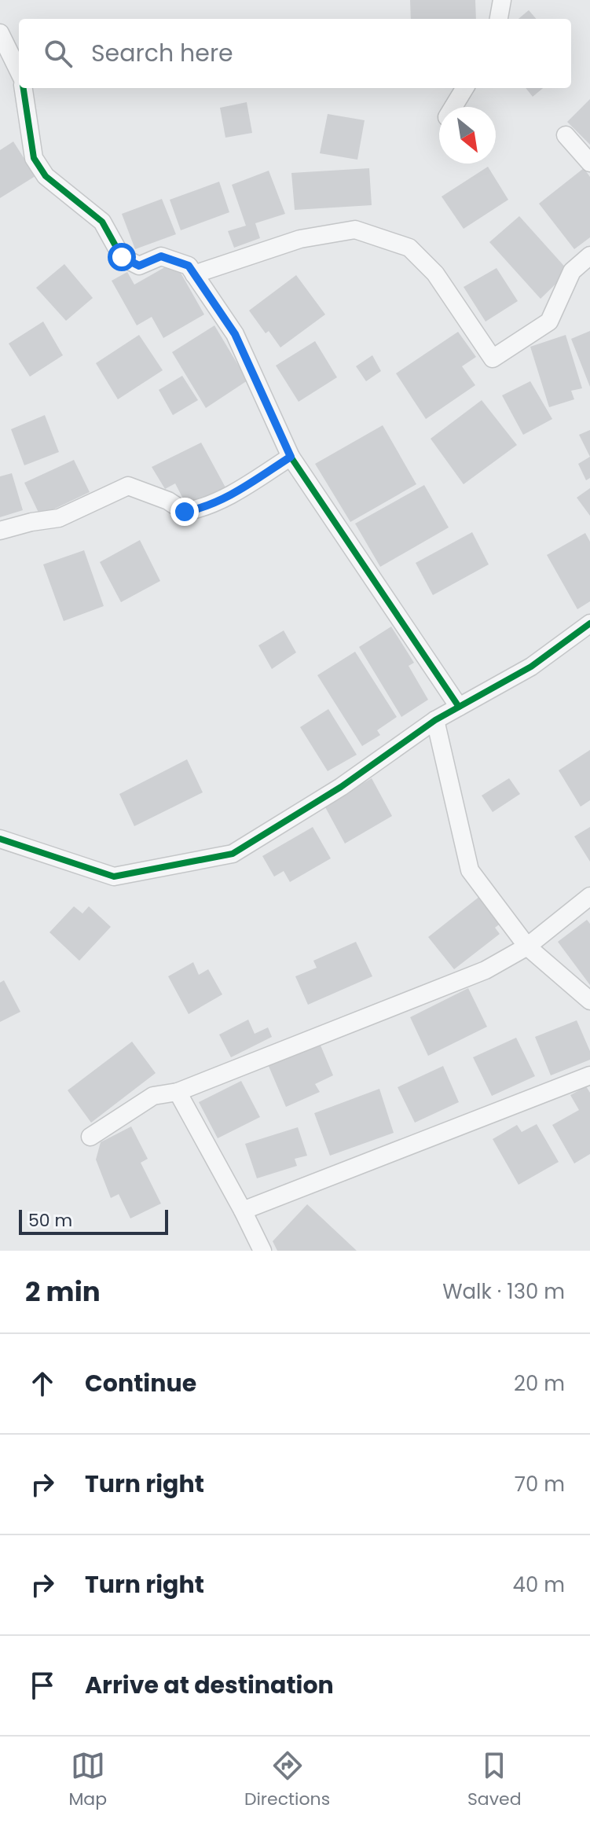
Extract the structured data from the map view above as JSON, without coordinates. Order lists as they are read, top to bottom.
{
  "scale_bar": "50 m",
  "north": "bottom right",
  "page": {
    "search": "Search here",
    "scale": "50 m",
    "heading": ["2 min", "Walk · 130 m"],
    "list": [
      ["Continue", "20 m"],
      ["Turn right", "70 m"],
      ["Turn right", "40 m"],
      "Arrive at destination"
    ],
    "nav": ["Map", "Directions", "Saved"]
  }
}
